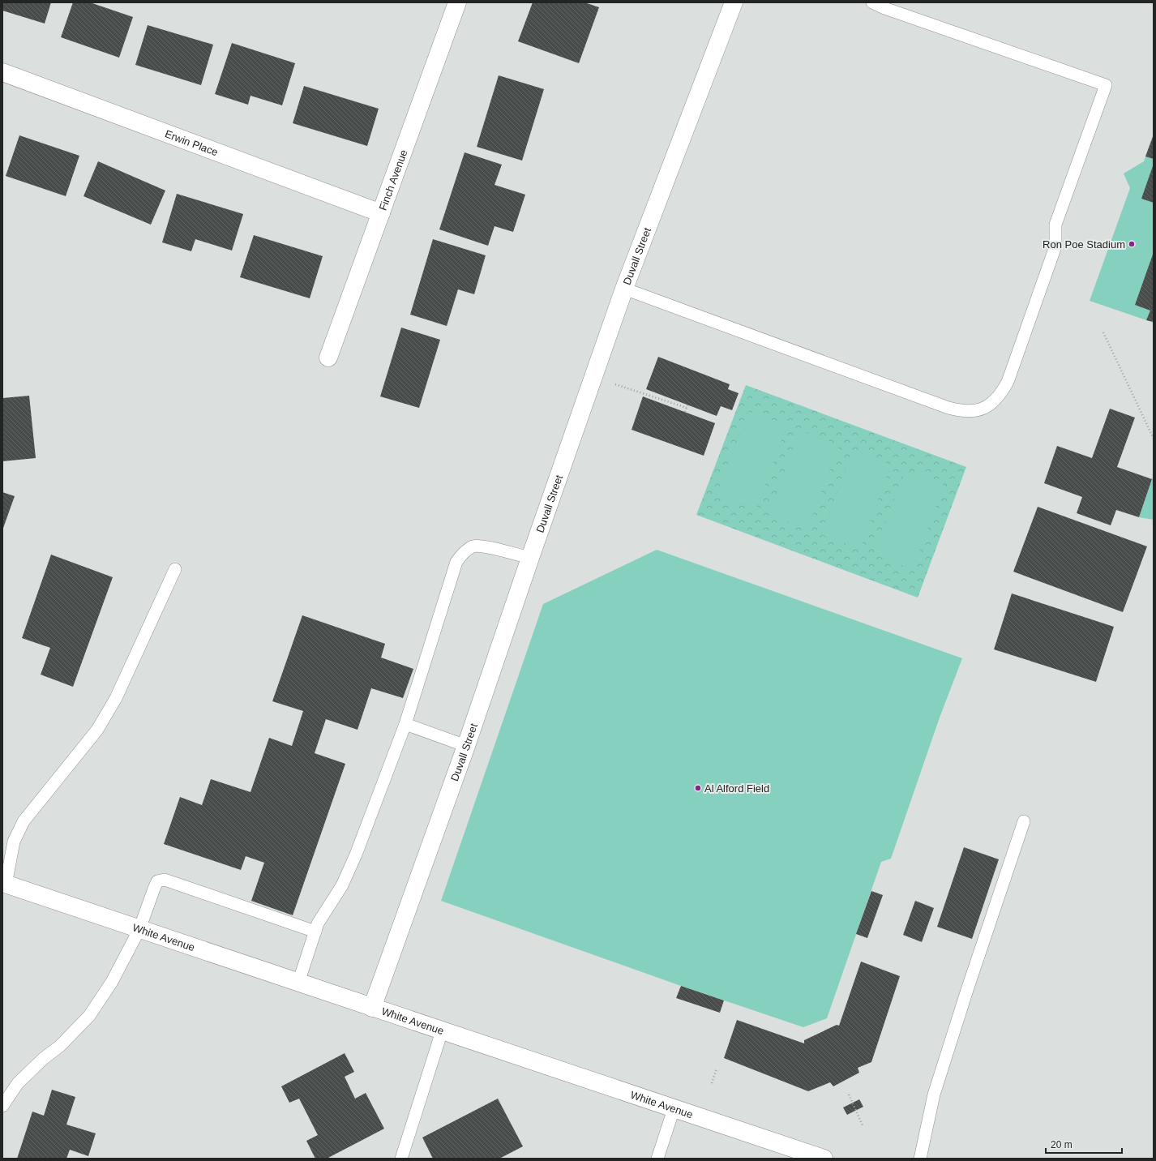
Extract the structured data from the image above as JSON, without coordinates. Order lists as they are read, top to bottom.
{
  "streets": {
    "street": [
      "Erwin Place",
      "Finch Avenue",
      "Duvall Street",
      "White Avenue"
    ]
  },
  "crossings": [
    ["Erwin Place", "Finch Avenue"],
    ["Duvall Street", "White Avenue"]
  ],
  "places": ["Ron Poe Stadium", "Al Alford Field"],
  "scale_bar": "20 m"
}
